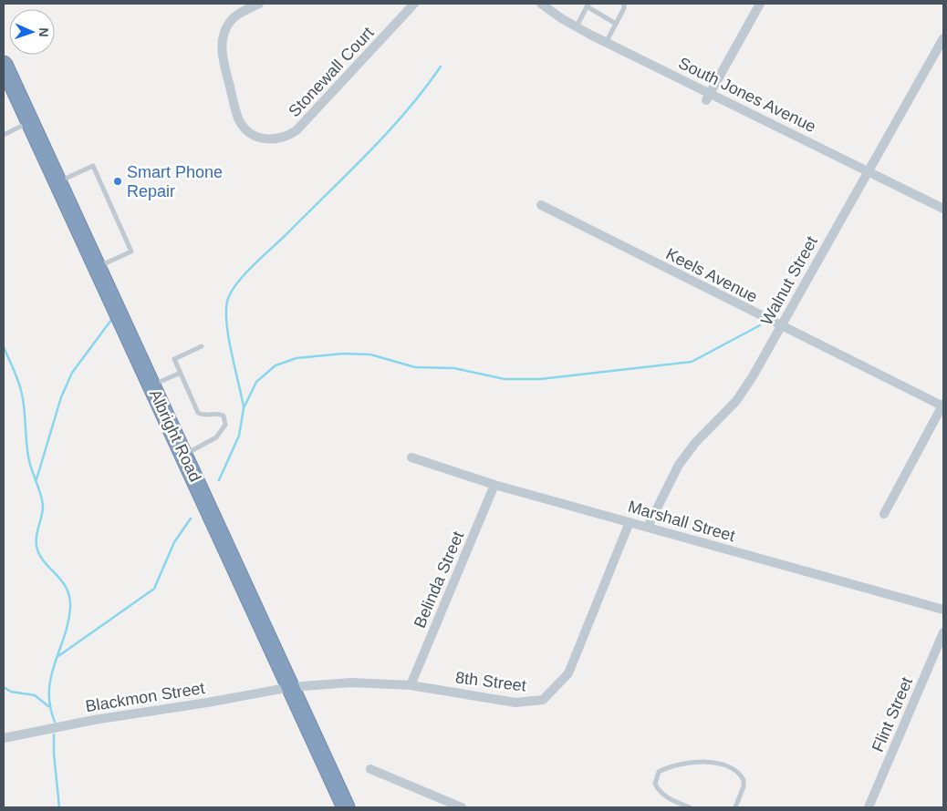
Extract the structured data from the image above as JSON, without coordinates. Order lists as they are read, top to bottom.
{
  "streets": {
    "highway": ["Albright Road"],
    "street": [
      "Stonewall Court",
      "South Jones Avenue",
      "Keels Avenue",
      "Walnut Street",
      "Marshall Street",
      "Belinda Street",
      "8th Street",
      "Blackmon Street",
      "Flint Street"
    ]
  },
  "crossings": [
    ["South Jones Avenue", "Walnut Street"],
    ["Keels Avenue", "Walnut Street"],
    ["Walnut Street", "Marshall Street"],
    ["Albright Road", "8th Street"],
    ["Albright Road", "Blackmon Street"],
    ["Marshall Street", "Belinda Street"],
    ["Marshall Street", "8th Street"],
    ["Belinda Street", "8th Street"],
    ["8th Street", "Blackmon Street"]
  ],
  "places": ["Smart Phone Repair"],
  "north": "right"
}
